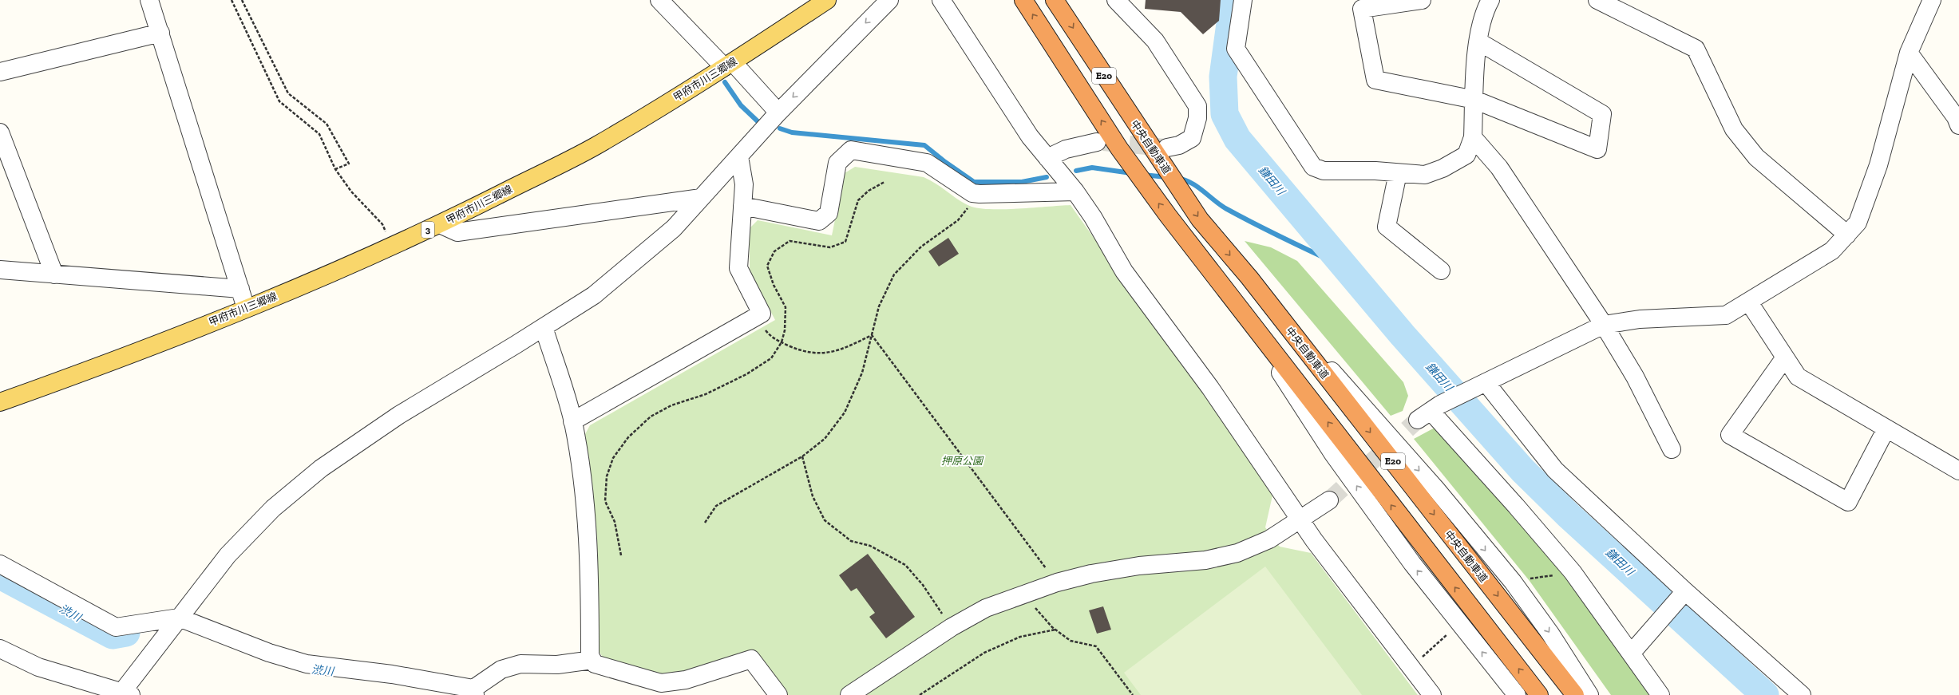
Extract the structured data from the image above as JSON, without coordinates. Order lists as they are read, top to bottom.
{
  "streets": {
    "highway": ["E20", "中央自動車道"],
    "main road": ["甲府市川三郷線", "3"]
  },
  "water": ["鎌田川", "渋川"],
  "parks": ["押原公園"]
}
